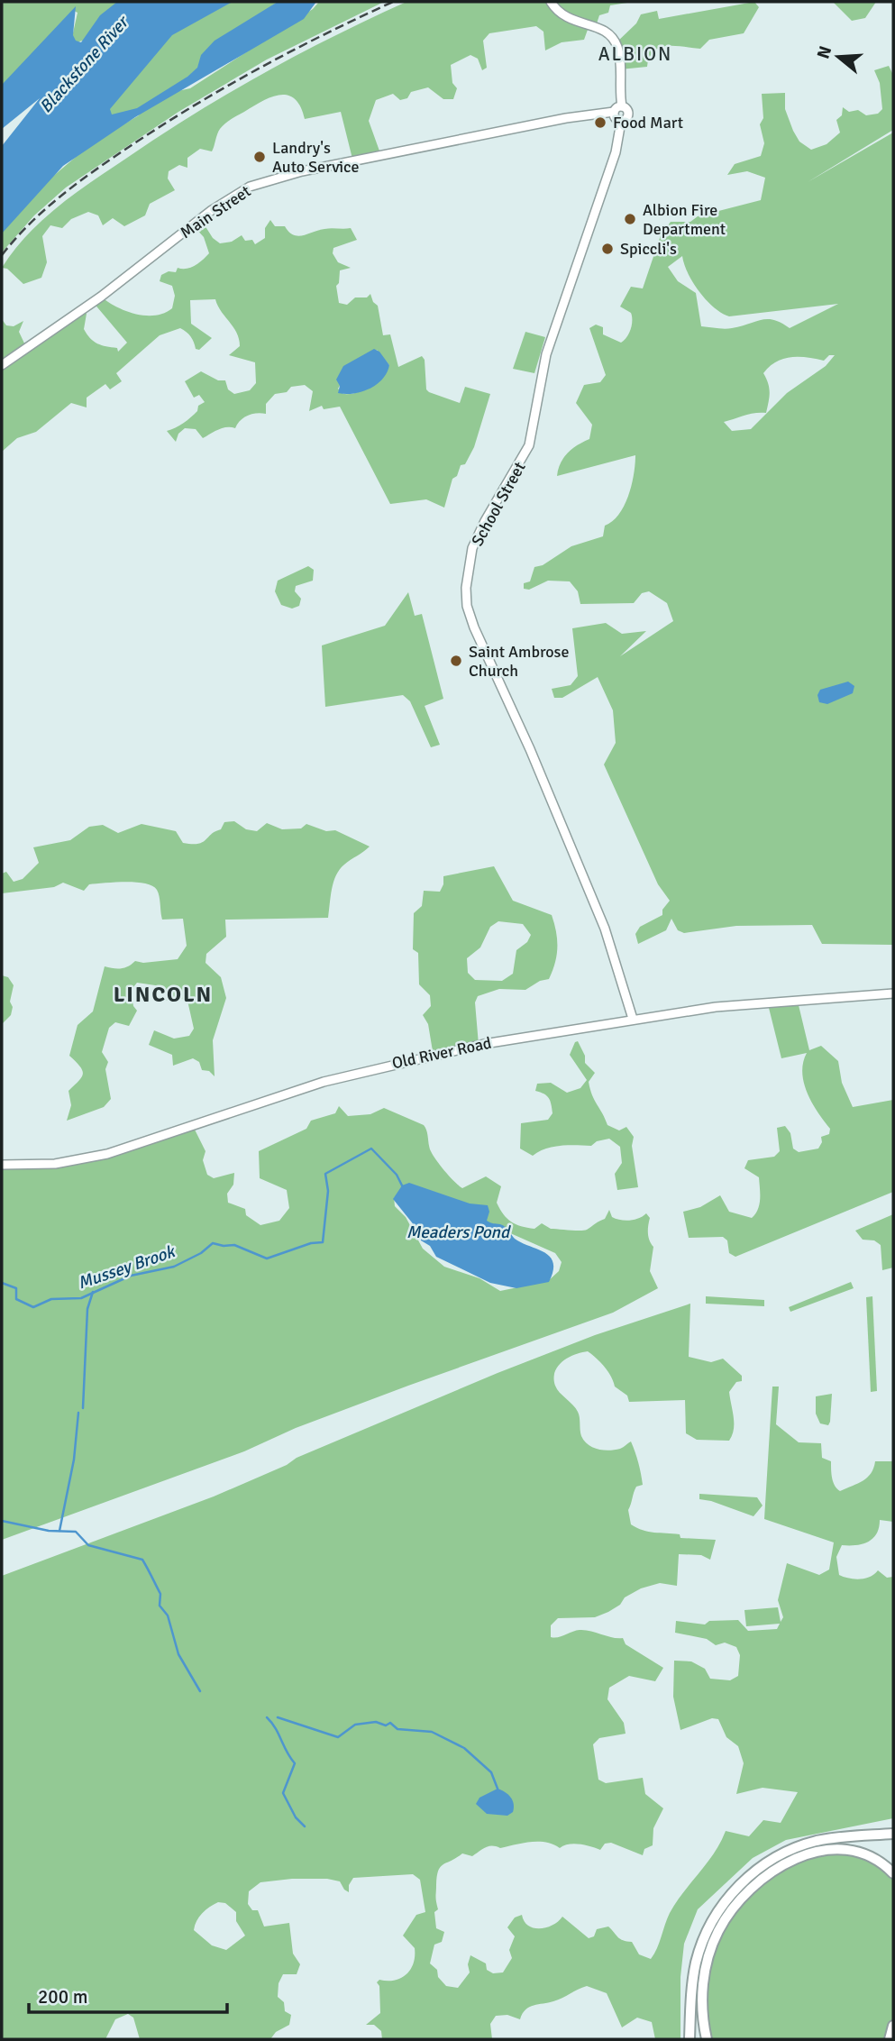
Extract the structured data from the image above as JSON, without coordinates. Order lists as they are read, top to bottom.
{
  "streets": {
    "street": ["Main Street", "School Street", "Old River Road"]
  },
  "crossings": [
    ["Main Street", "School Street"],
    ["School Street", "Old River Road"]
  ],
  "districts": ["ALBION", "LINCOLN"],
  "water": ["Blackstone River", "Meaders Pond", "Mussey Brook"],
  "places": [
    "Food Mart",
    "Landry's Auto Service",
    "Albion Fire Department",
    "Spiccli's",
    "Saint Ambrose Church"
  ],
  "scale_bar": "200 m",
  "north": "left"
}
